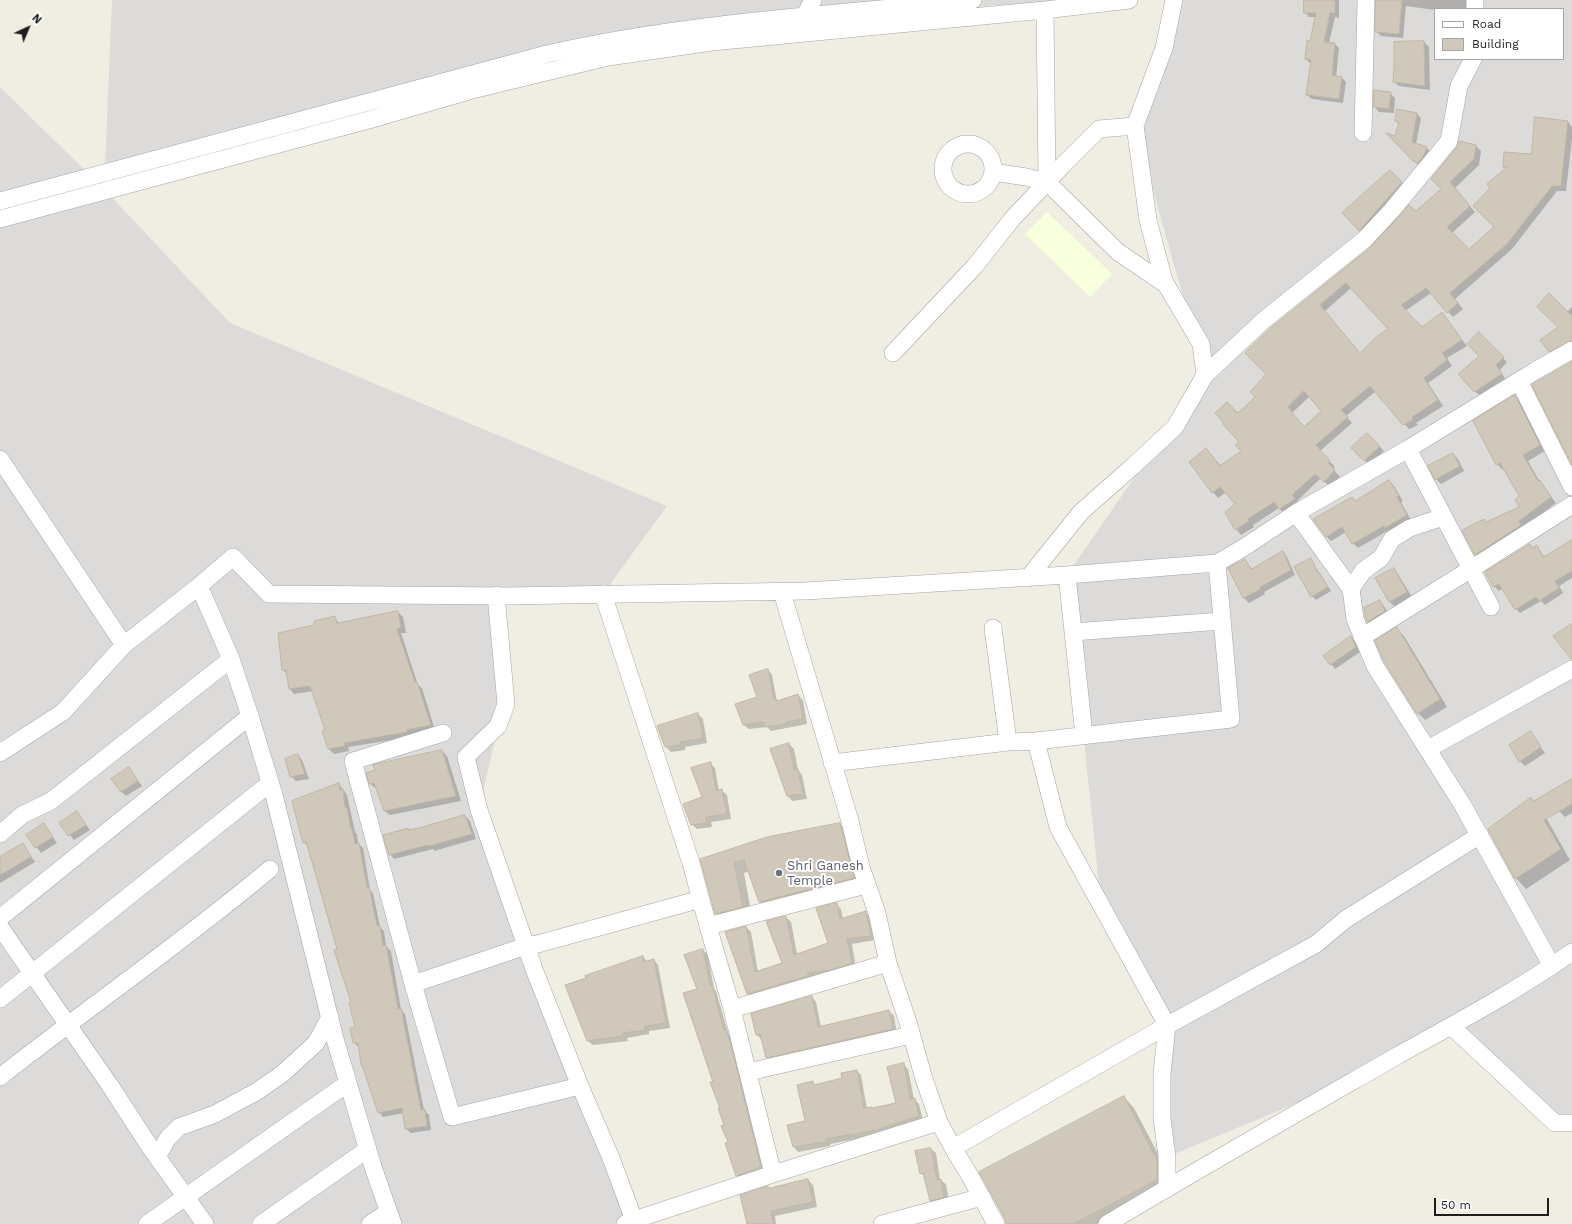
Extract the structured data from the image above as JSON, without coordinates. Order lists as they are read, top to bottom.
{
  "places": ["Shri Ganesh Temple"],
  "legend": ["Road", "Building"],
  "scale_bar": "50 m",
  "north": "top right"
}
